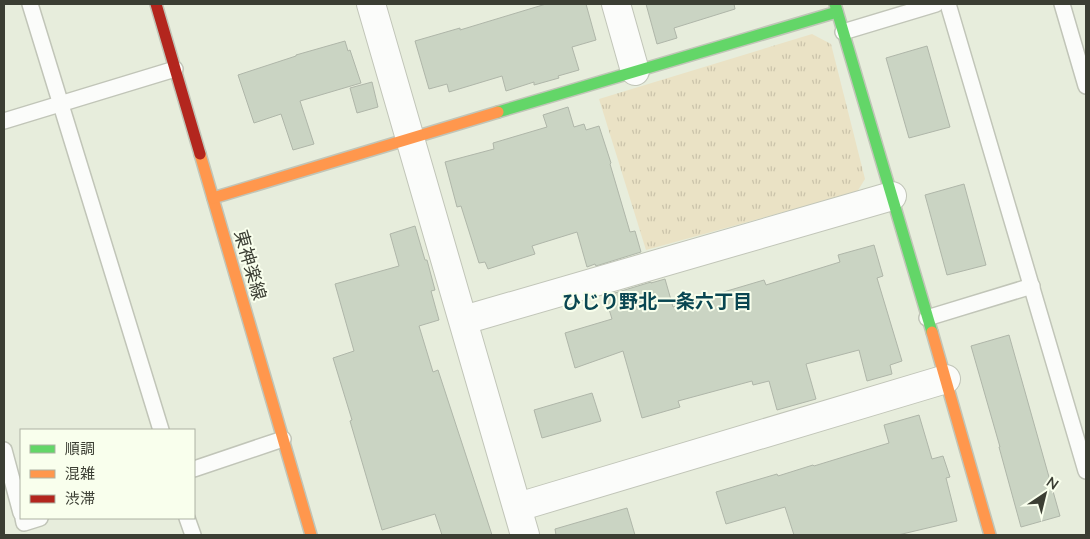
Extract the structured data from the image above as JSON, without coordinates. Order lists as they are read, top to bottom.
{
  "streets": {
    "street": ["東神楽線"]
  },
  "districts": ["ひじり野北一条六丁目"],
  "legend": ["順調", "混雑", "渋滞"],
  "north": "top right"
}
